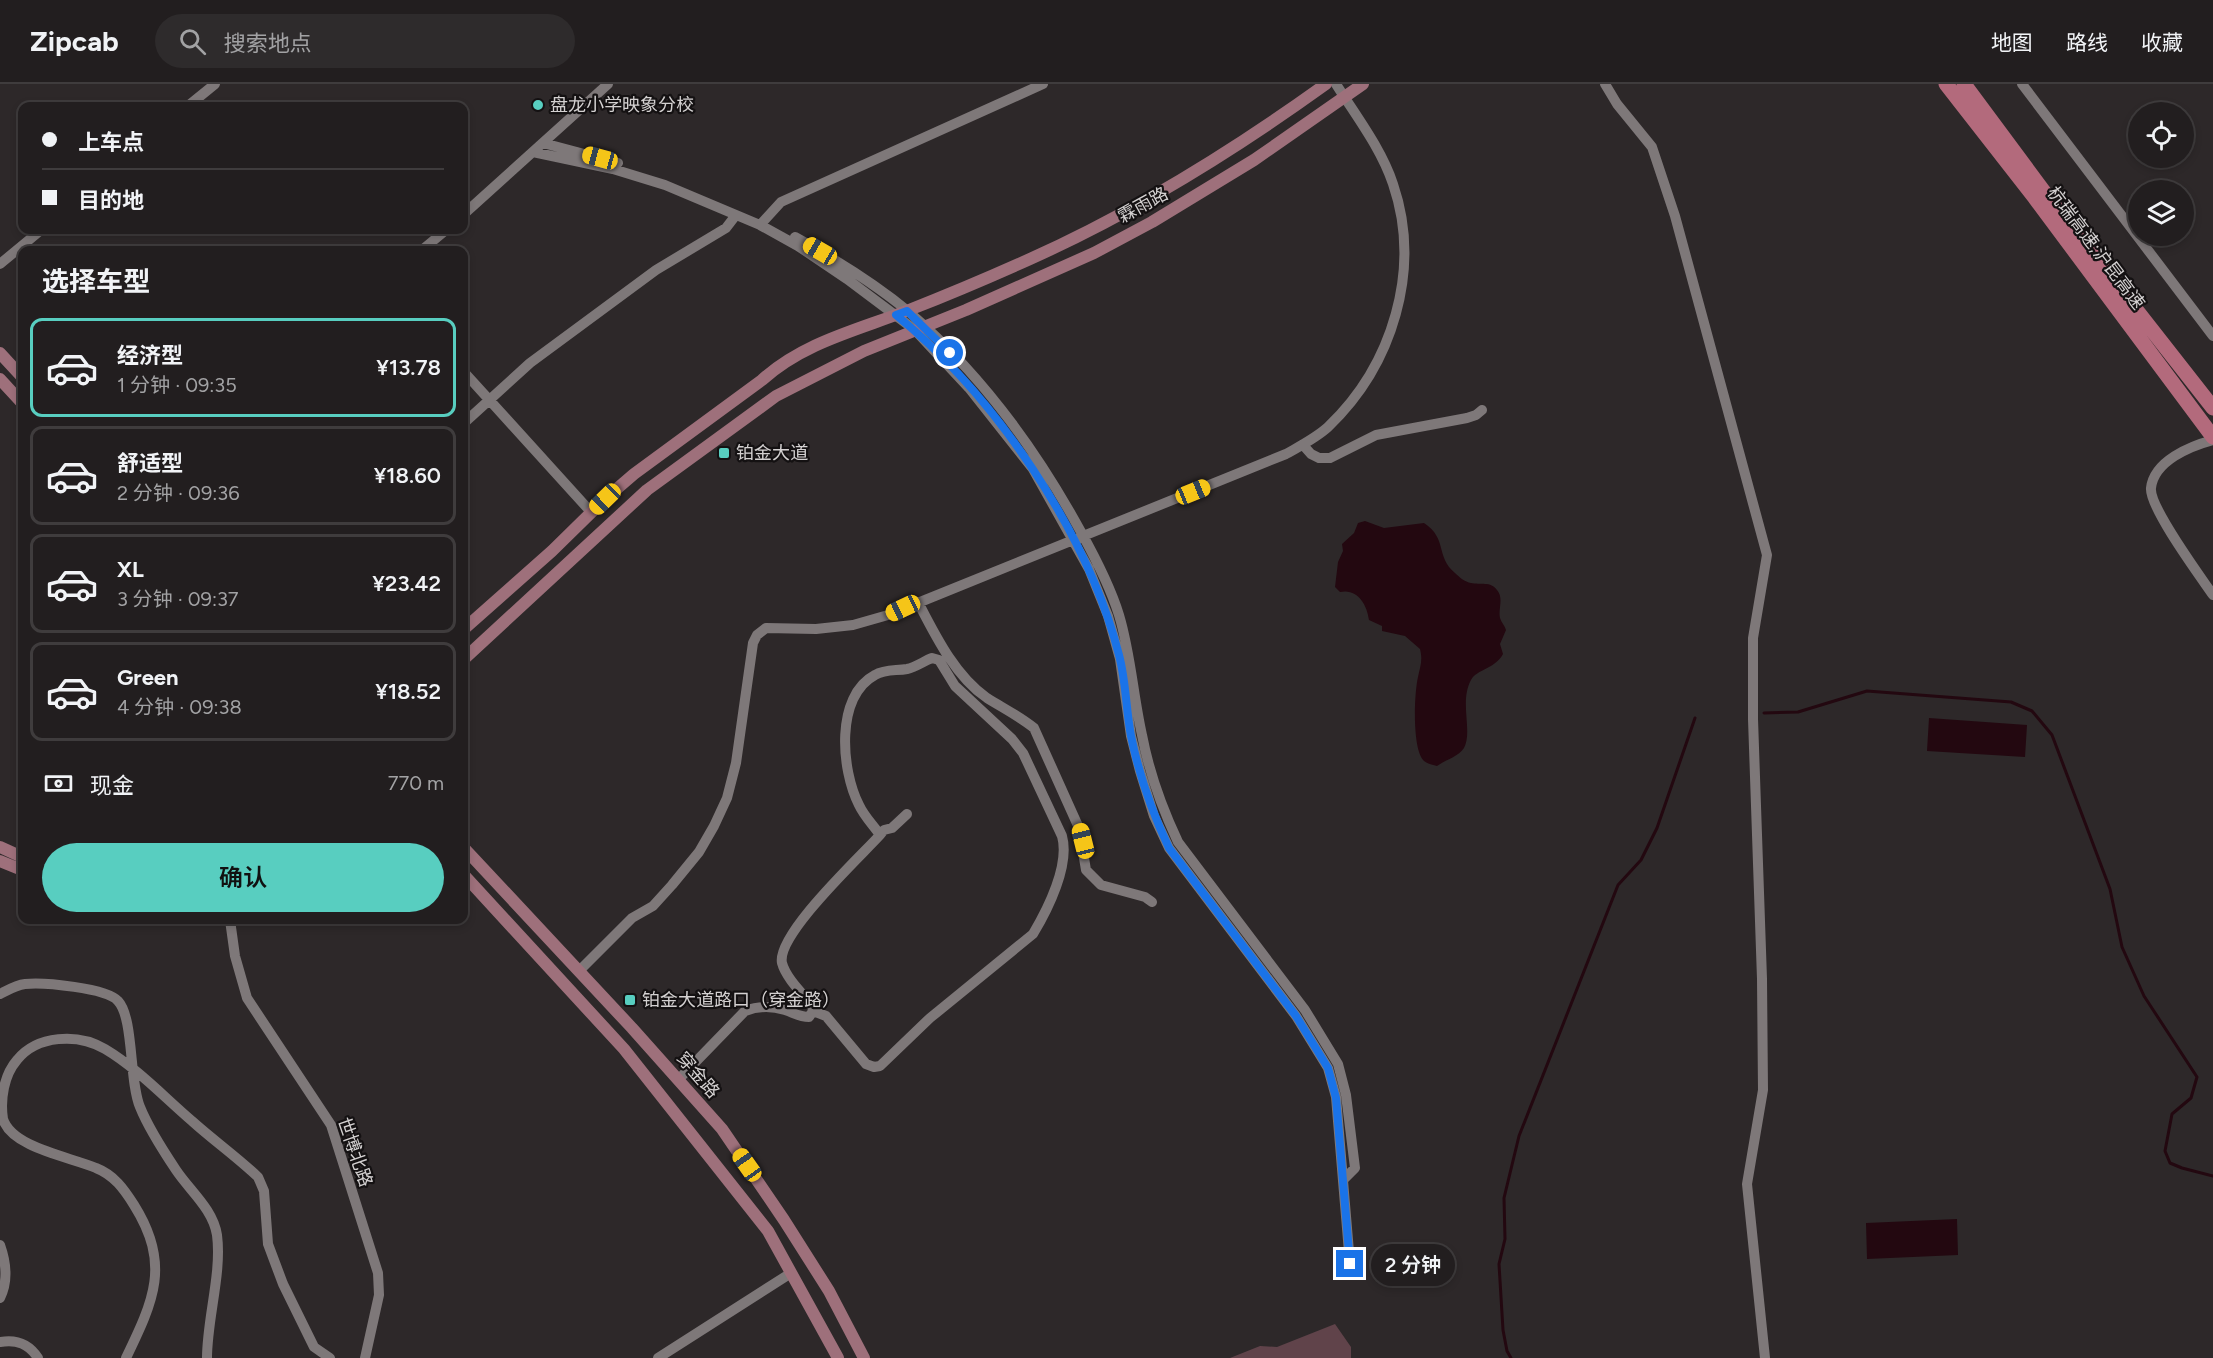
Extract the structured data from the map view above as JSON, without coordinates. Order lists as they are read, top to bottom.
{
  "streets": {
    "highway": ["杭瑞高速;沪昆高速"],
    "main road": ["霖雨路", "穿金路"],
    "street": ["世博北路"]
  },
  "places": {
    "other": ["盘龙小学映象分校"],
    "transit": ["铂金大道", "铂金大道路口（穿金路）"]
  },
  "page": {
    "header": "Zipcab",
    "search": "搜索地点",
    "nav": ["地图", "路线", "收藏"],
    "banner": ["上车点", "目的地"],
    "heading": "选择车型",
    "list": [
      {
        "name": "经济型",
        "note": "1 分钟 · 09:35",
        "value": "¥13.78"
      },
      {
        "name": "舒适型",
        "note": "2 分钟 · 09:36",
        "value": "¥18.60"
      },
      {
        "name": "XL",
        "note": "3 分钟 · 09:37",
        "value": "¥23.42"
      },
      {
        "name": "Green",
        "note": "4 分钟 · 09:38",
        "value": "¥18.52"
      }
    ],
    "pay": ["现金", "770 m"],
    "buttons": "确认",
    "bubble": "2 分钟"
  }
}
